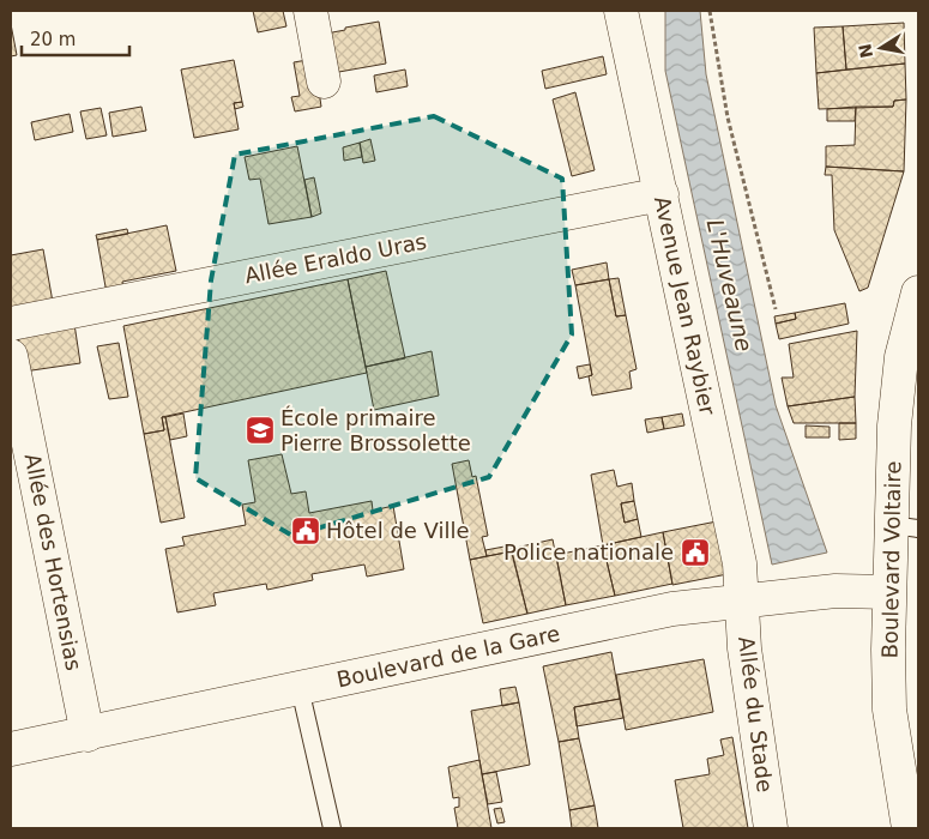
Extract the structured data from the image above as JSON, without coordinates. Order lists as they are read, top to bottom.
{
  "streets": {
    "street": [
      "Allée Eraldo Uras",
      "Avenue Jean Raybier",
      "Boulevard Voltaire",
      "Allée des Hortensias",
      "Boulevard de la Gare",
      "Allée du Stade"
    ]
  },
  "crossings": [
    ["Allée Eraldo Uras", "Avenue Jean Raybier"],
    ["Avenue Jean Raybier", "Boulevard de la Gare"],
    ["Avenue Jean Raybier", "Allée du Stade"],
    ["Boulevard Voltaire", "Boulevard de la Gare"],
    ["Allée des Hortensias", "Boulevard de la Gare"],
    ["Boulevard de la Gare", "Allée du Stade"]
  ],
  "water": ["L'Huveaune"],
  "places": {
    "school or university": ["École primaire Pierre Brossolette"],
    "public building": ["Hôtel de Ville", "Police nationale"]
  },
  "scale_bar": "20 m",
  "north": "left"
}
